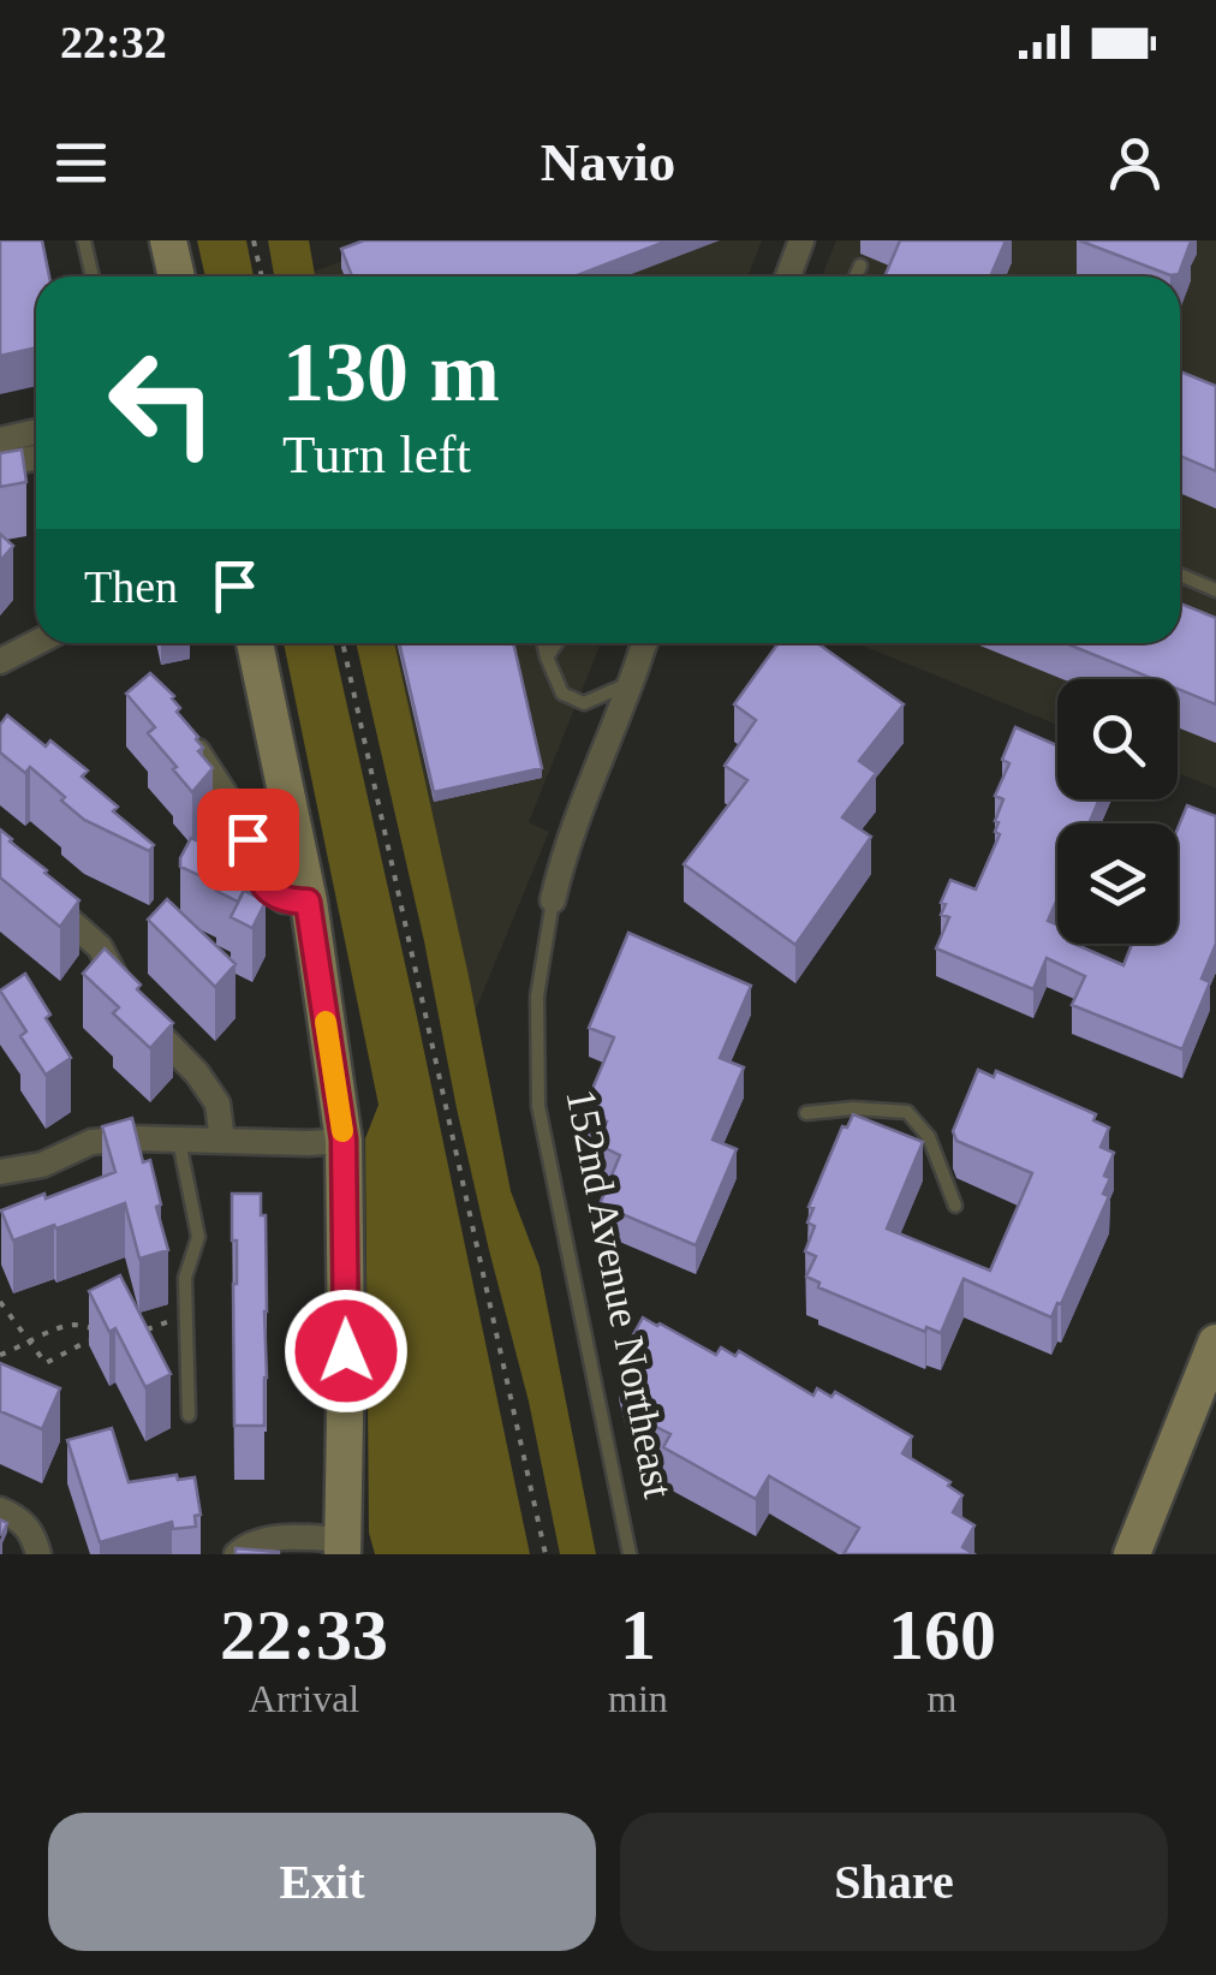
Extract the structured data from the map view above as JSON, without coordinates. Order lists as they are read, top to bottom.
{
  "streets": {
    "street": ["152nd Avenue Northeast"]
  },
  "page": {
    "status": "22:32",
    "header": "Navio",
    "turn": ["130 m", "Turn left"],
    "then": "Then",
    "eta": [
      "22:33",
      "Arrival",
      "1",
      "min",
      "160",
      "m"
    ],
    "buttons": ["Exit", "Share"]
  }
}
